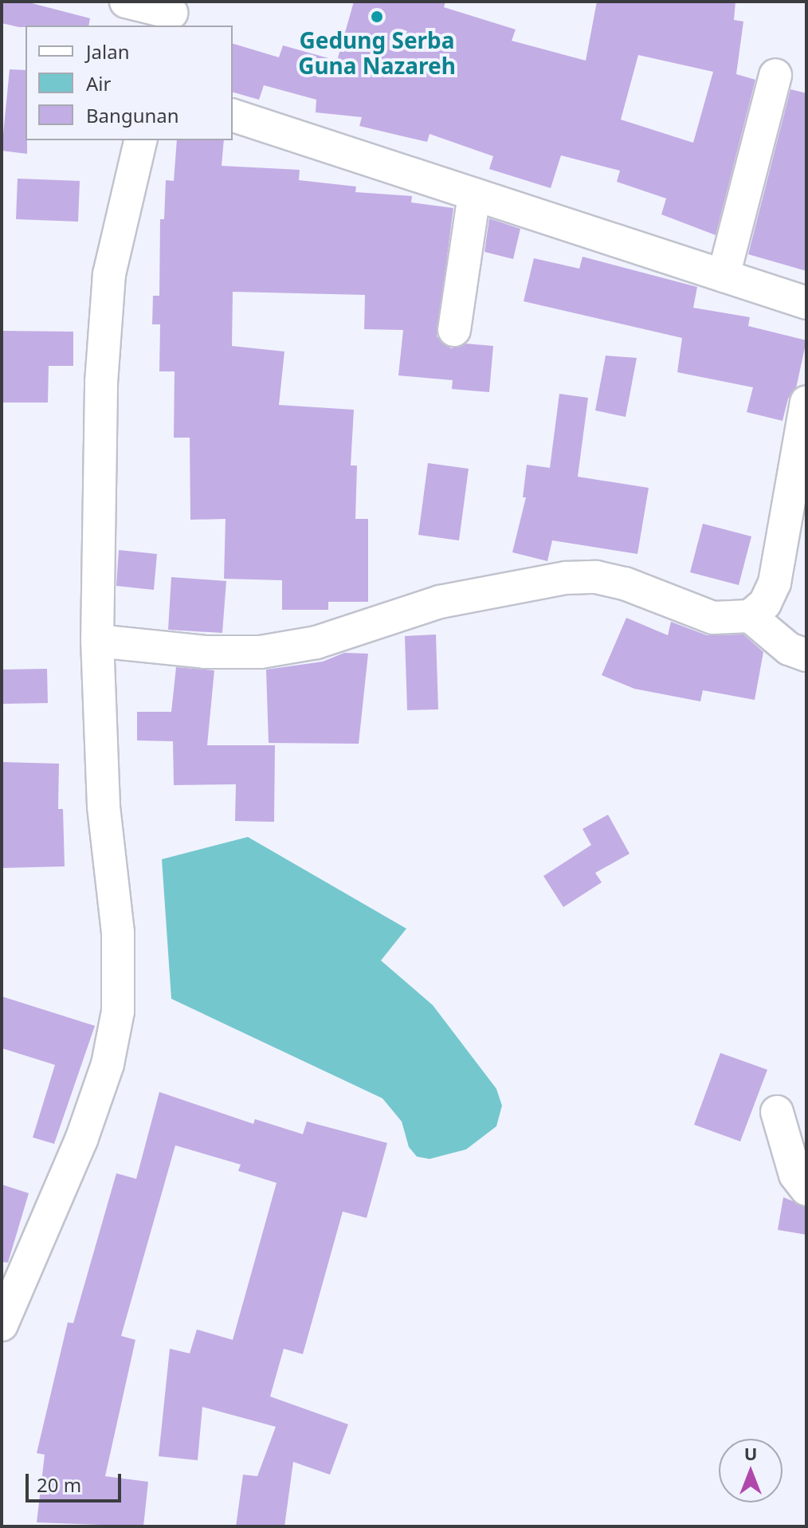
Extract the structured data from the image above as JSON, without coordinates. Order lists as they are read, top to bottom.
{
  "places": ["Gedung Serba Guna Nazareh"],
  "legend": ["Jalan", "Air", "Bangunan"],
  "scale_bar": "20 m",
  "north": "top"
}
